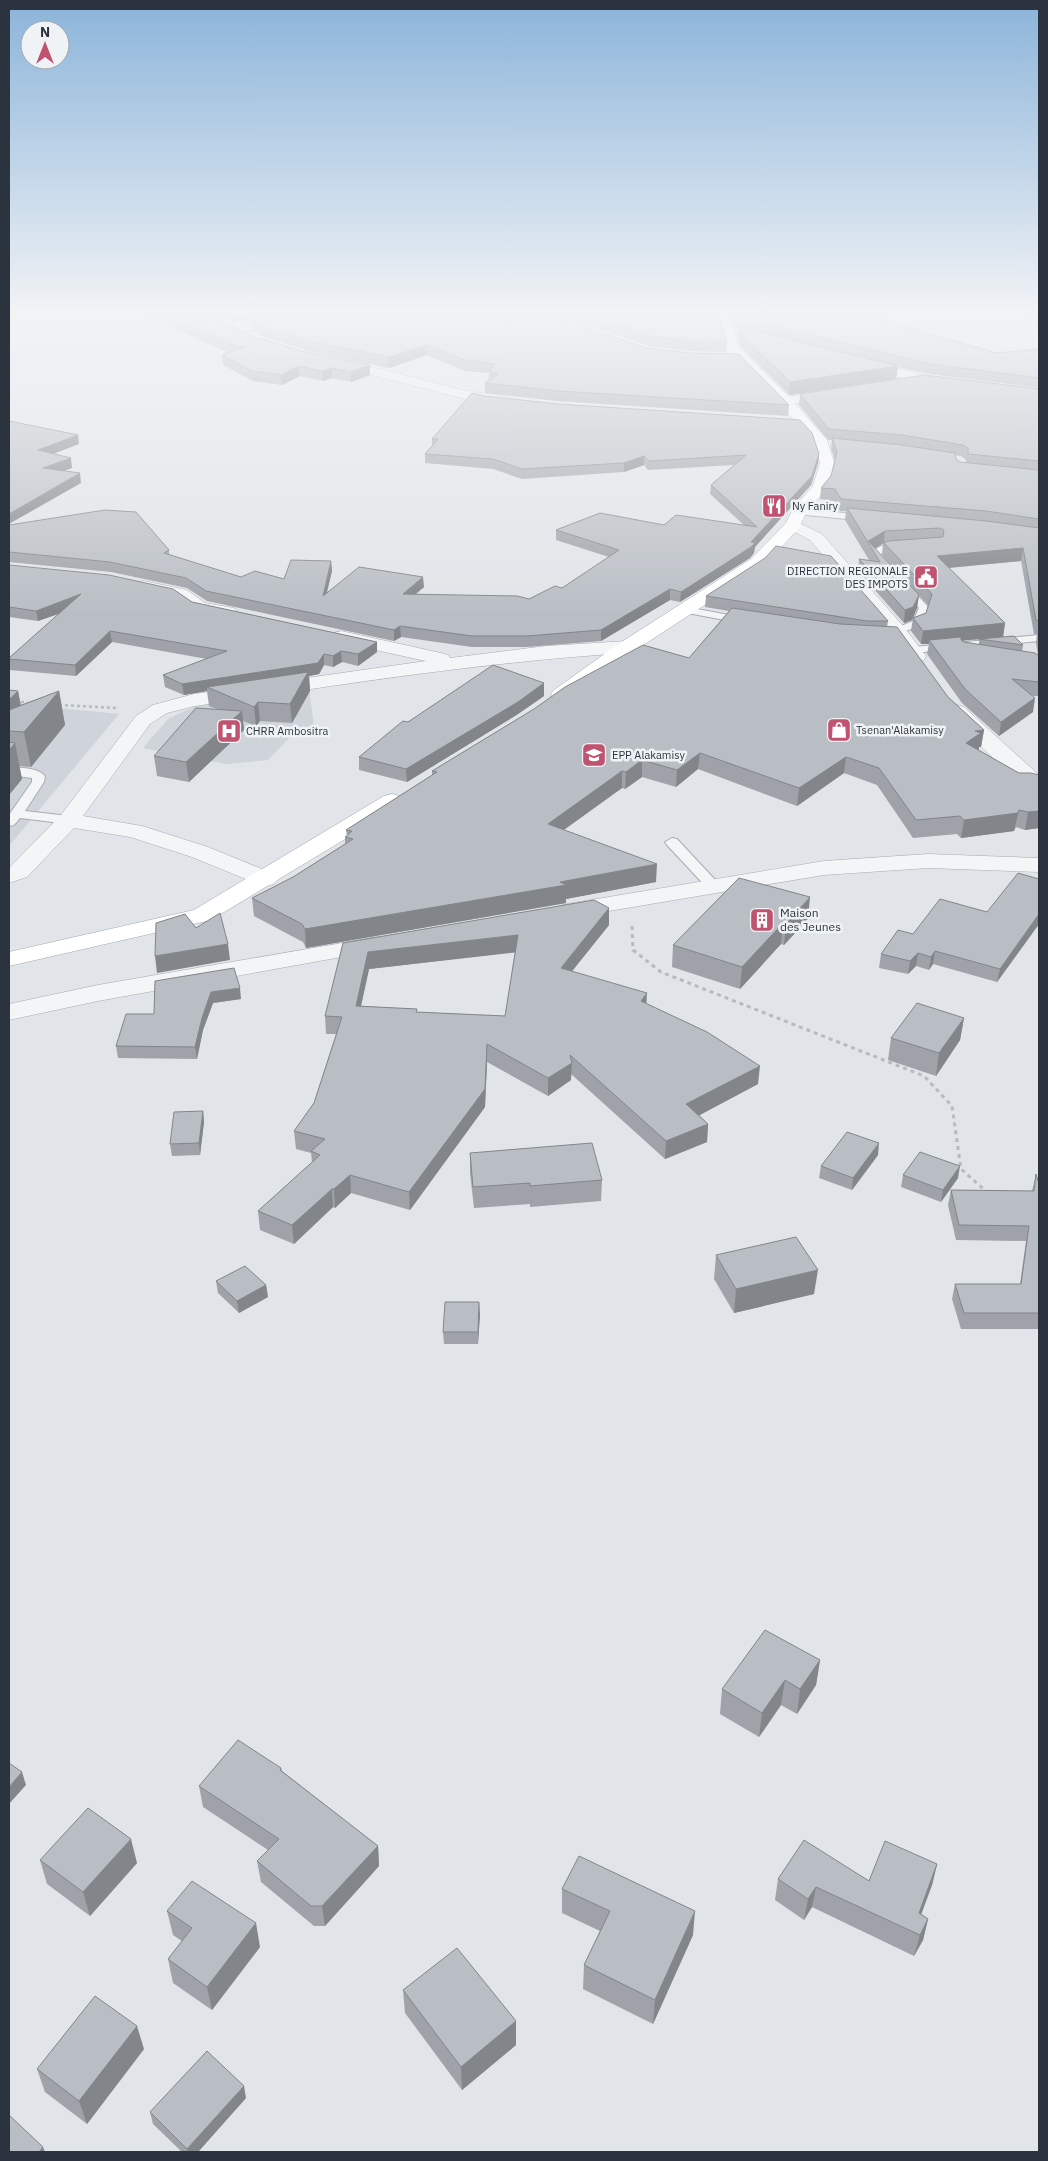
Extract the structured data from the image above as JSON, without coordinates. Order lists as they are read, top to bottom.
{
  "places": {
    "restaurant": ["Ny Faniry"],
    "public building": ["DIRECTION REGIONALE DES IMPOTS"],
    "shop": ["Tsenan'Alakamisy"],
    "hospital": ["CHRR Ambositra"],
    "school or university": ["EPP Alakamisy"],
    "building": ["Maison des Jeunes"]
  },
  "north": "top"
}
